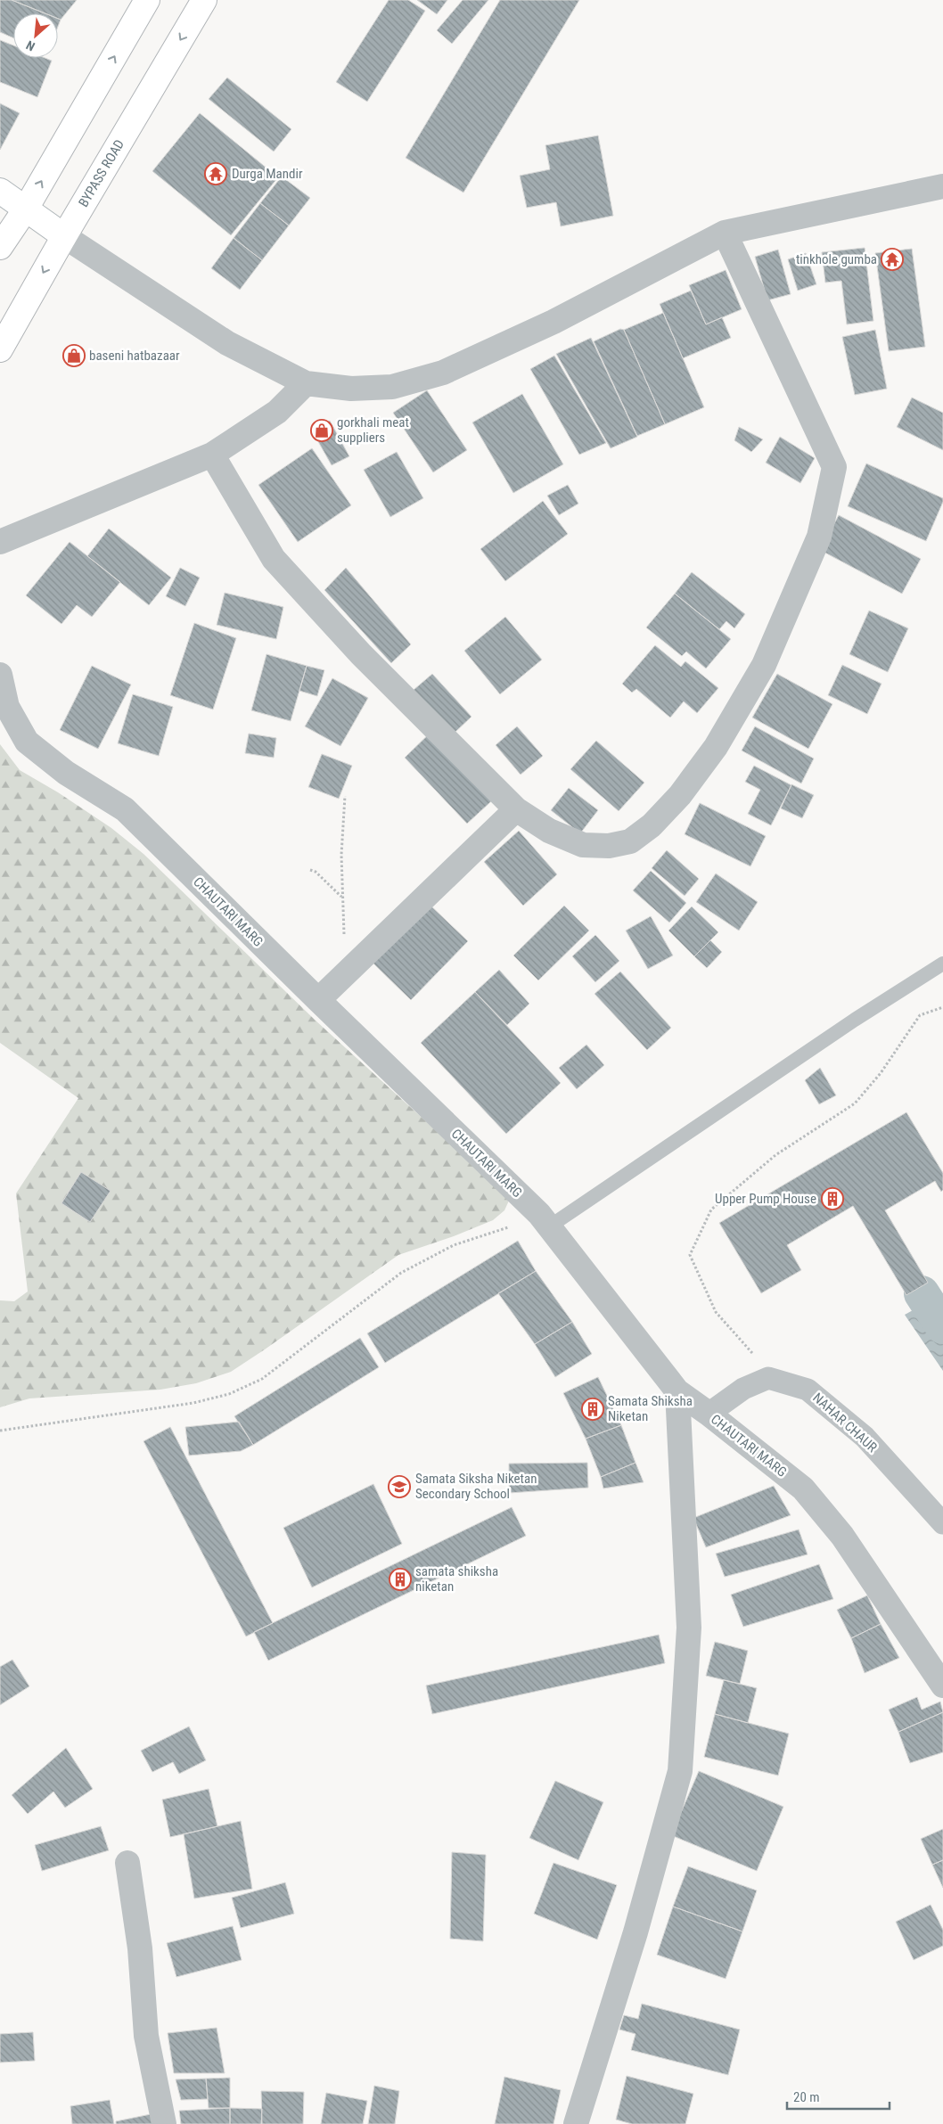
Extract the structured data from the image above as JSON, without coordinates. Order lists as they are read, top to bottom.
{
  "streets": {
    "main road": ["BYPASS ROAD"],
    "street": ["CHAUTARI MARG", "NAHAR CHAUR"]
  },
  "places": {
    "temple": ["Durga Mandir", "tinkhole gumba"],
    "shop": ["baseni hatbazaar", "gorkhali meat suppliers"],
    "building": ["Upper Pump House", "Samata Shiksha Niketan", "samata shiksha niketan"],
    "school or university": ["Samata Siksha Niketan Secondary School"]
  },
  "scale_bar": "20 m",
  "north": "bottom left"
}
